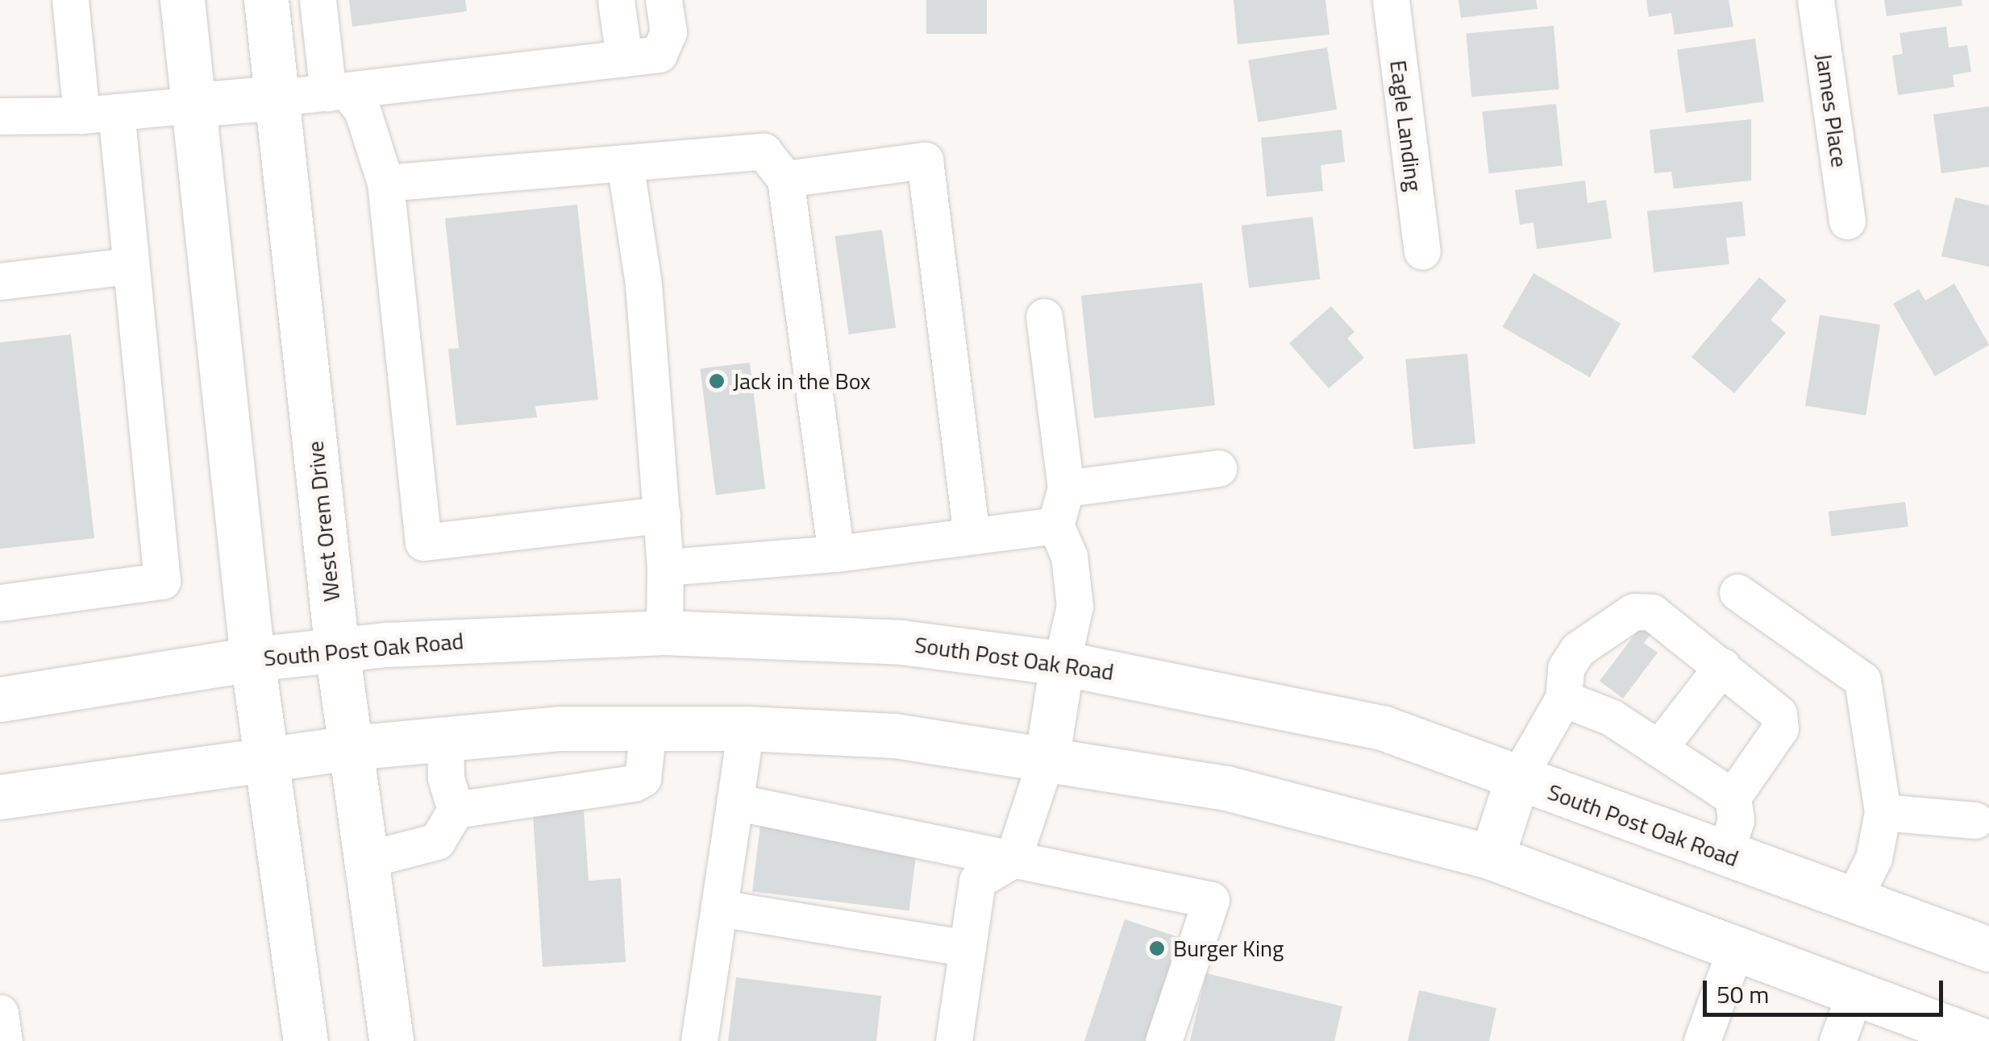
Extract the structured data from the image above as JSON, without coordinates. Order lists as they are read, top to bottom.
{
  "streets": {
    "main road": ["West Orem Drive", "South Post Oak Road"],
    "street": ["James Place", "Eagle Landing"]
  },
  "crossings": [
    ["West Orem Drive", "South Post Oak Road"]
  ],
  "places": ["Jack in the Box", "Burger King"],
  "scale_bar": "50 m"
}
